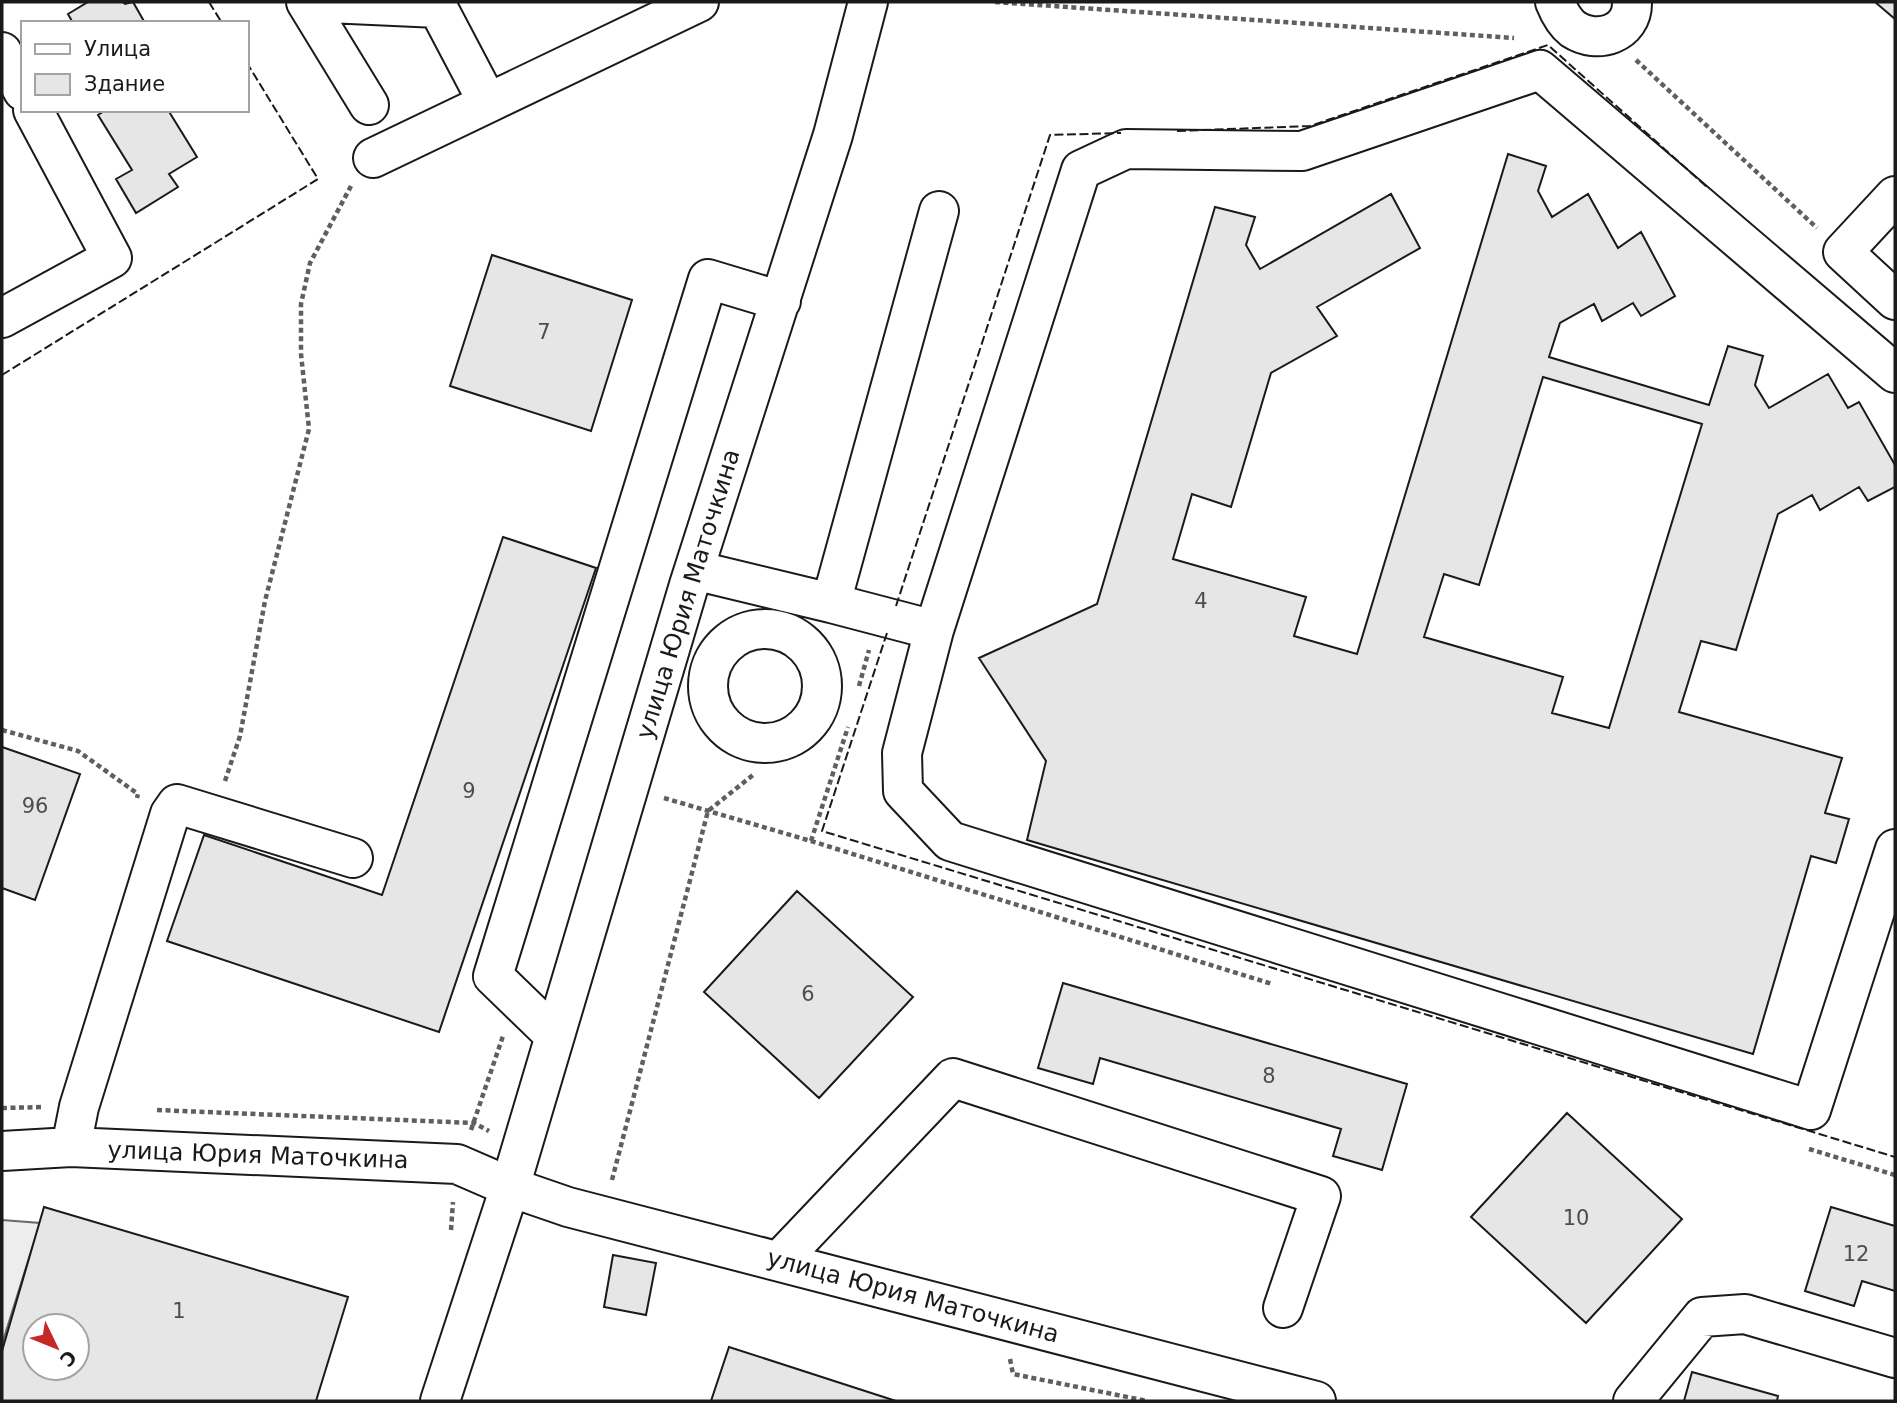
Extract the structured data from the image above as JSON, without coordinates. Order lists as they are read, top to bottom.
{
  "streets": {
    "street": ["улица Юрия Маточкина"]
  },
  "house_numbers": [
    "7",
    "4",
    "9",
    "96",
    "6",
    "8",
    "10",
    "12",
    "1"
  ],
  "legend": ["Улица", "Здание"],
  "north": "bottom right"
}
